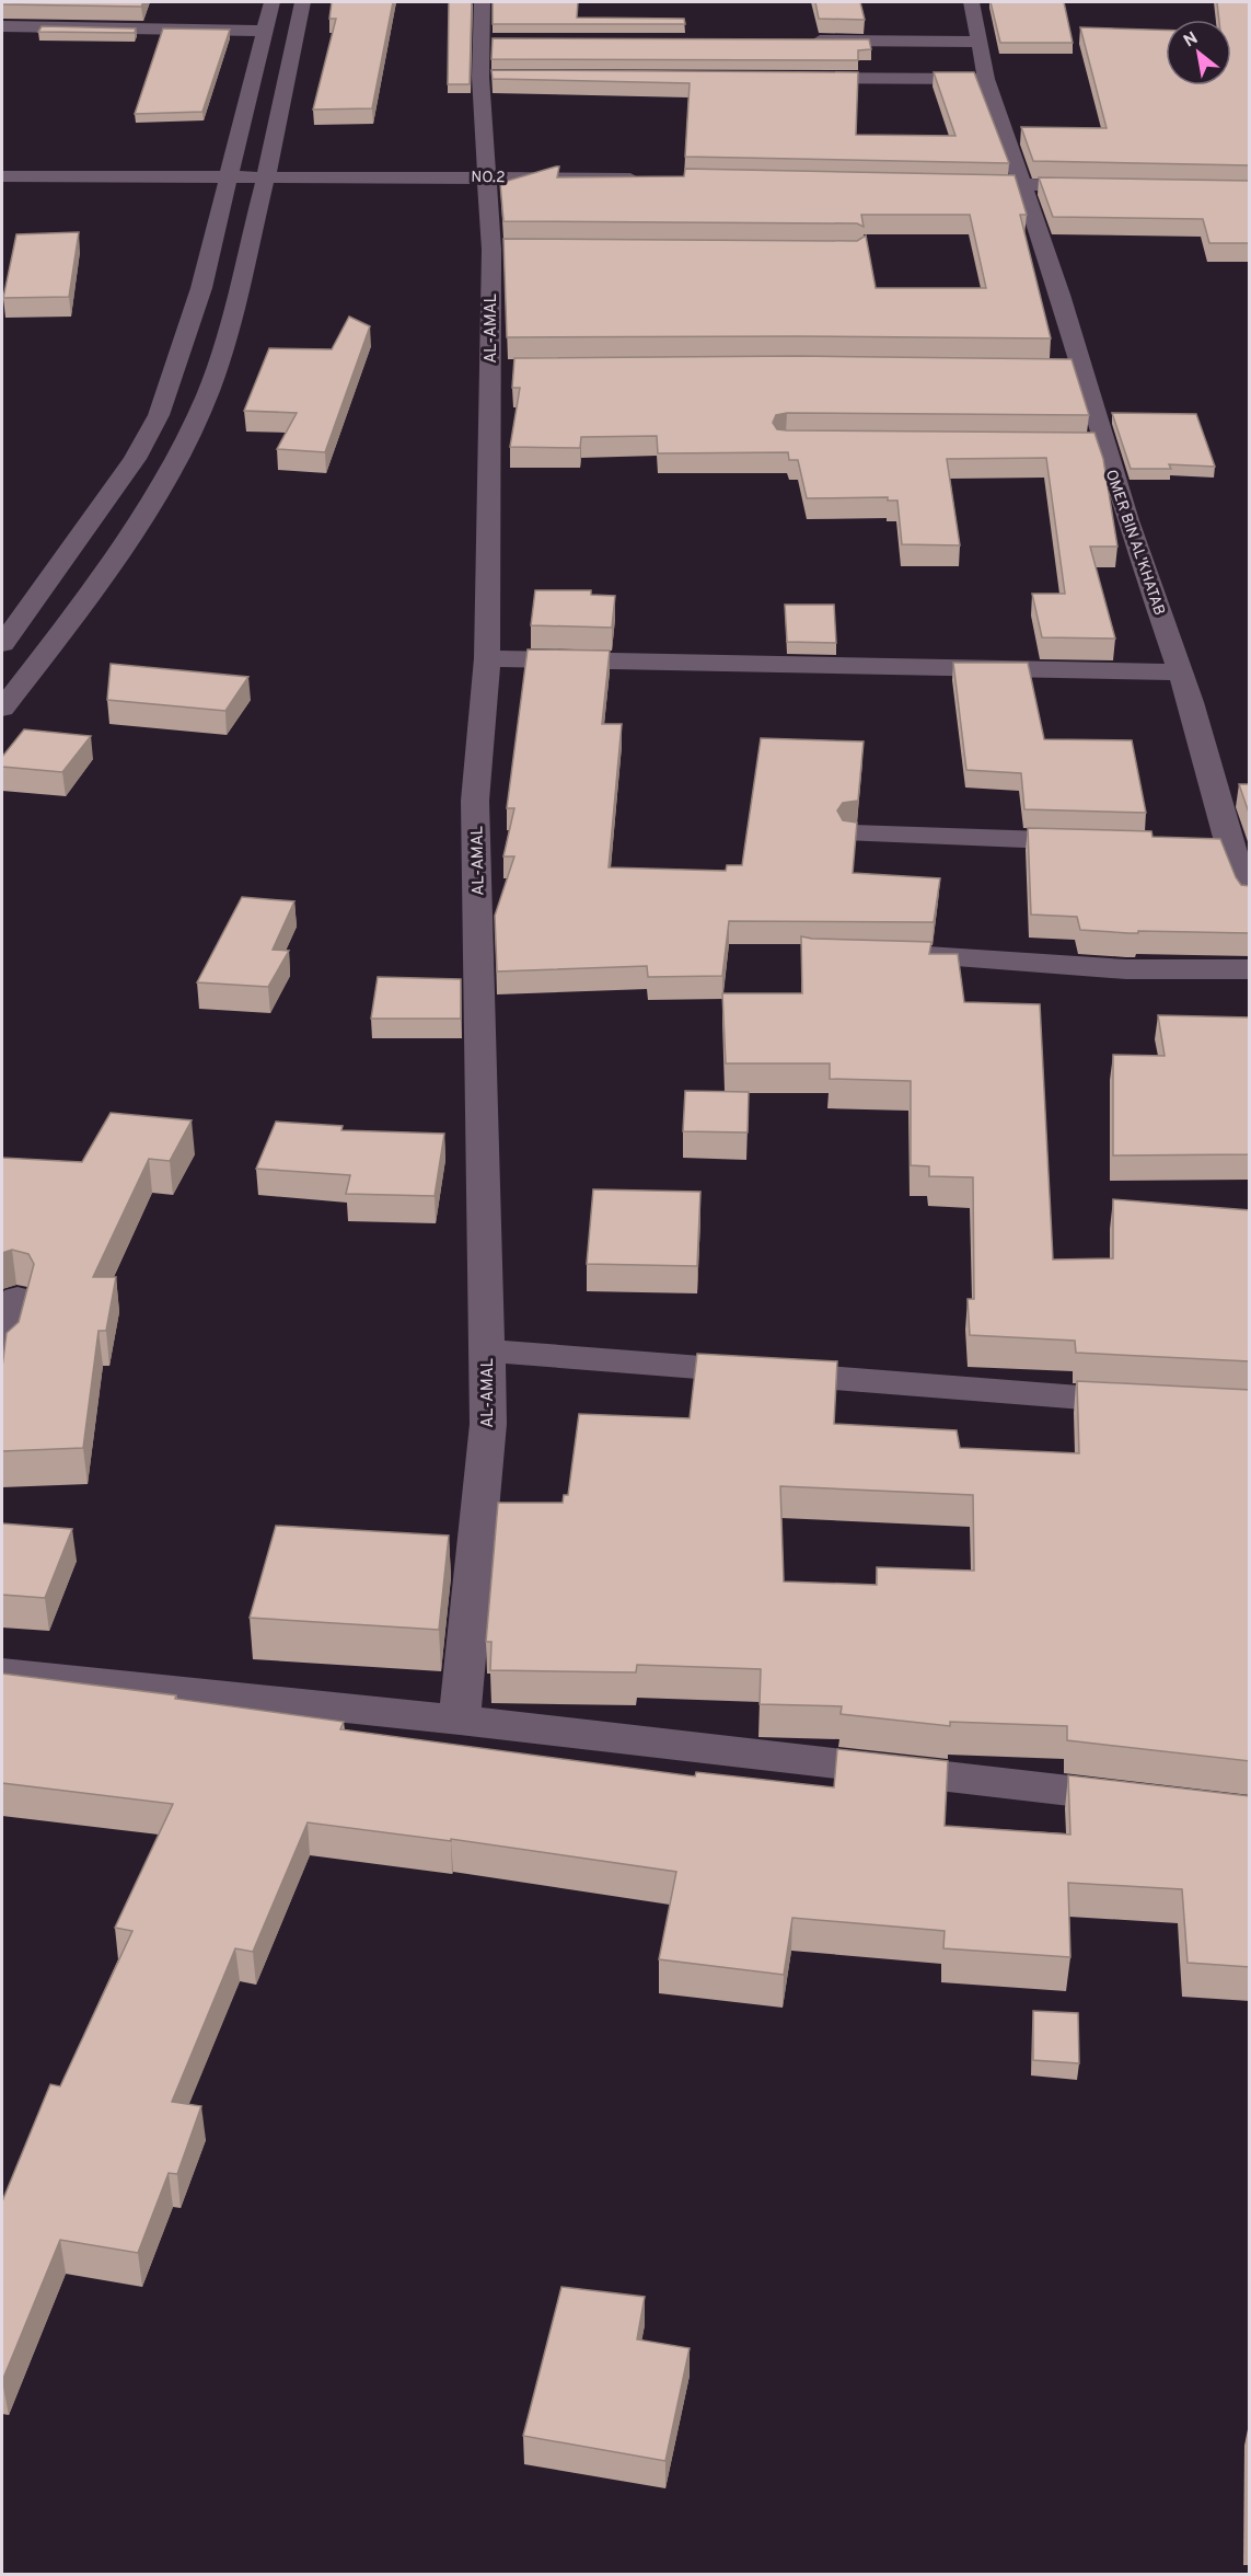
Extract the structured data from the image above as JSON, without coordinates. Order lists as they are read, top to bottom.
{
  "streets": {
    "street": ["NO.2", "AL-AMAL", "OMER BIN AL'KHATAB"]
  },
  "crossings": [
    ["NO.2", "AL-AMAL"]
  ],
  "north": "top left"
}
